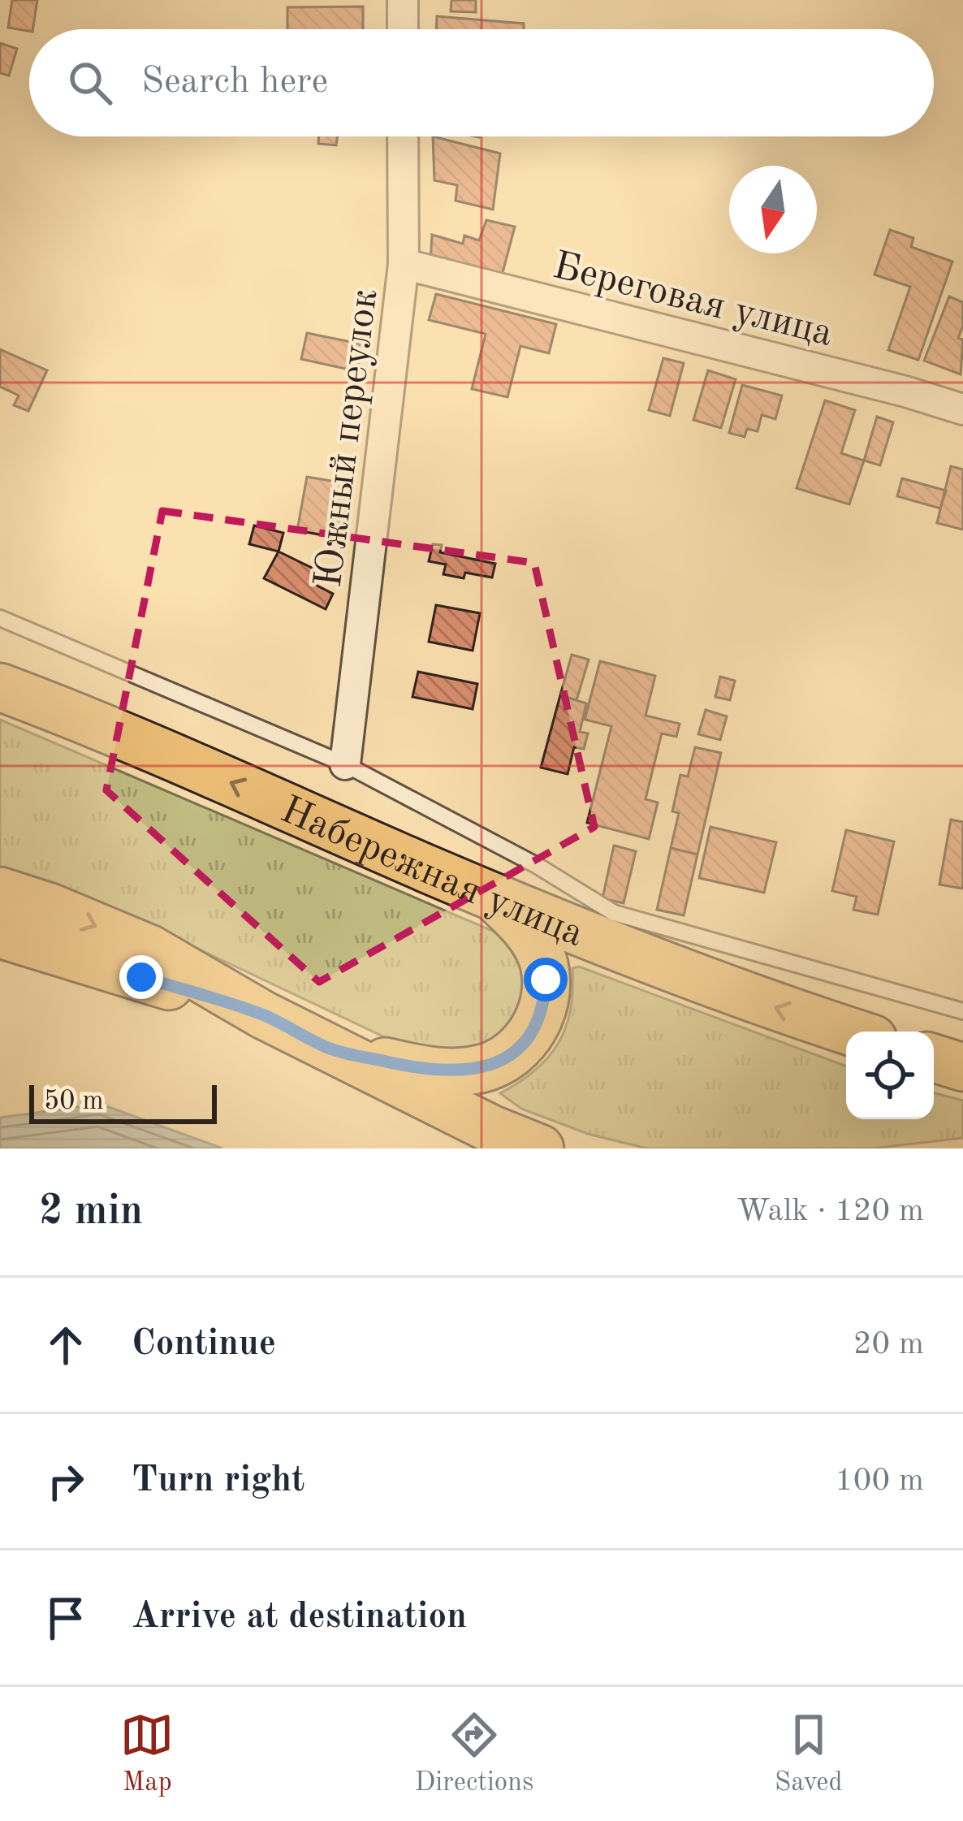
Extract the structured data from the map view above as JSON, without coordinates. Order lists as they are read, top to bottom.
{
  "streets": {
    "main road": ["Набережная улица"],
    "street": ["Береговая улица", "Южный переулок"]
  },
  "crossings": [
    ["Береговая улица", "Южный переулок"]
  ],
  "scale_bar": "50 m",
  "north": "bottom",
  "page": {
    "search": "Search here",
    "scale": "50 m",
    "heading": ["2 min", "Walk · 120 m"],
    "list": [
      ["Continue", "20 m"],
      ["Turn right", "100 m"],
      "Arrive at destination"
    ],
    "nav": ["Map", "Directions", "Saved"]
  }
}
